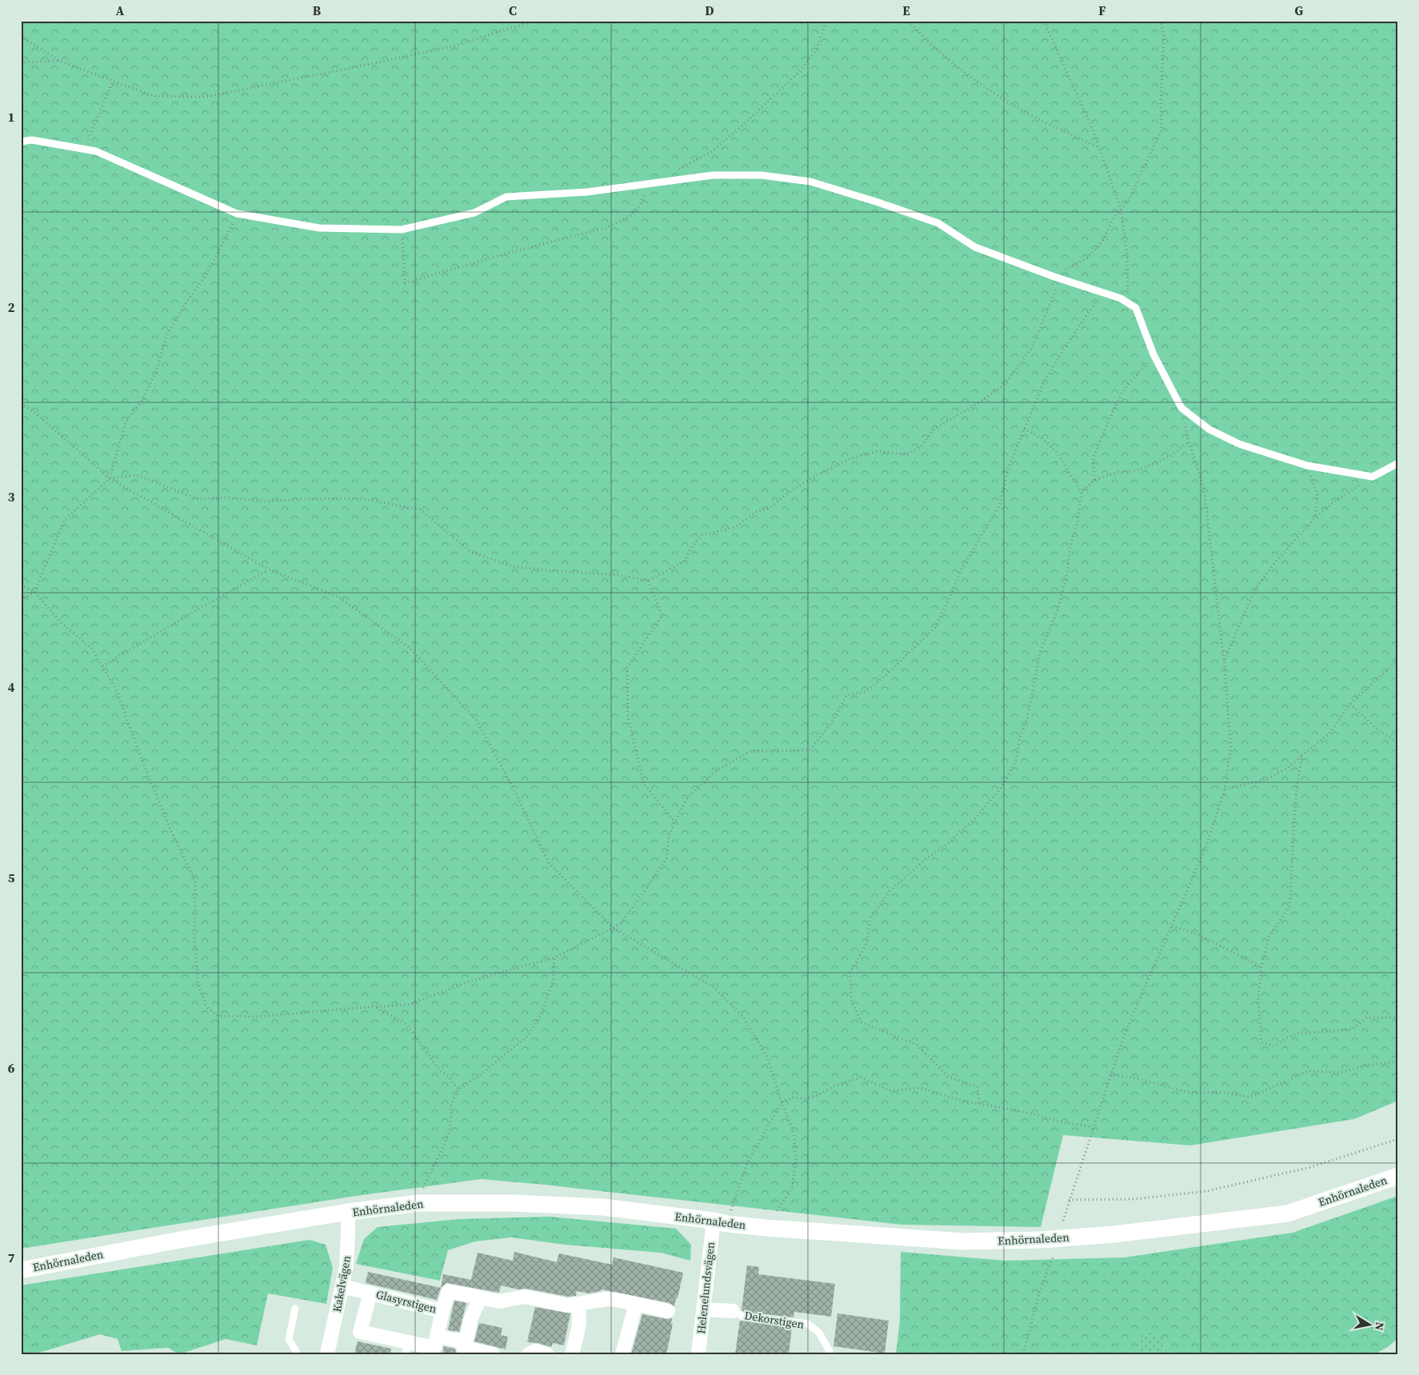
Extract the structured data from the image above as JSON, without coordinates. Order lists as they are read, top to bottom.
{
  "streets": {
    "street": [
      "Enhörnaleden",
      "Kakelvägen",
      "Helenelundsvägen",
      "Glasyrstigen",
      "Dekorstigen"
    ]
  },
  "crossings": [
    ["Enhörnaleden", "Kakelvägen"],
    ["Enhörnaleden", "Helenelundsvägen"],
    ["Kakelvägen", "Glasyrstigen"],
    ["Helenelundsvägen", "Dekorstigen"]
  ],
  "north": "right",
  "grid": {
    "columns": [
      "A",
      "B",
      "C",
      "D",
      "E",
      "F",
      "G"
    ],
    "rows": [
      "1",
      "2",
      "3",
      "4",
      "5",
      "6",
      "7"
    ]
  }
}
